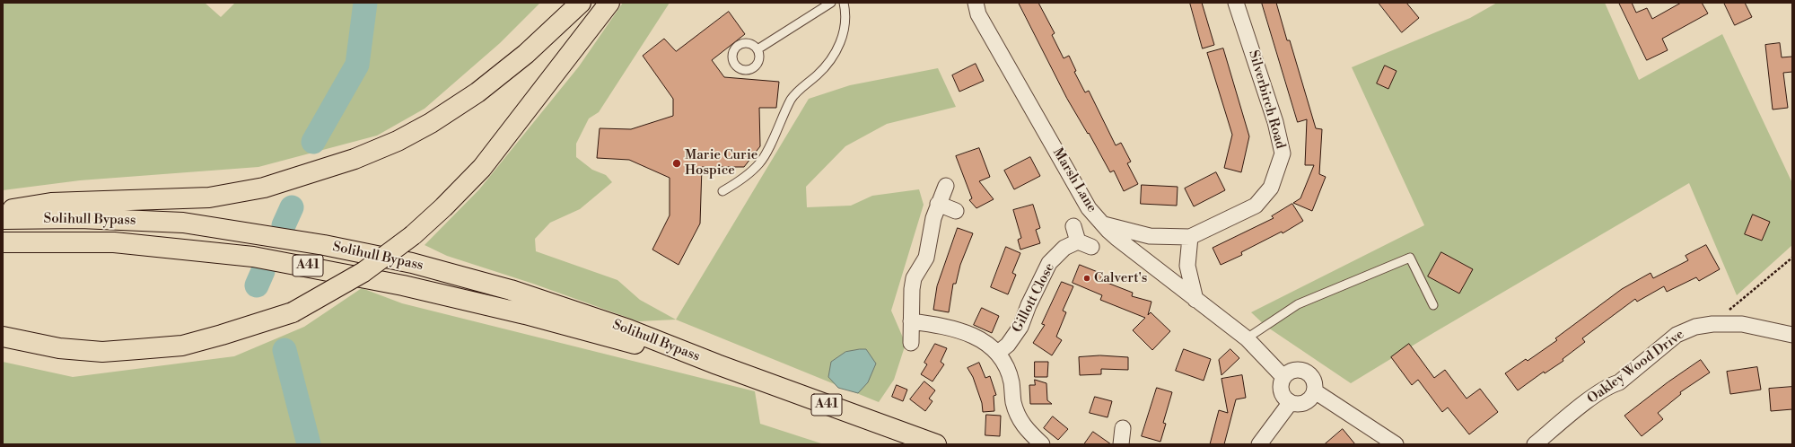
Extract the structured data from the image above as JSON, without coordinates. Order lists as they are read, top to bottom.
{
  "streets": {
    "highway": ["Solihull Bypass", "A41"],
    "street": [
      "Silverbirch Road",
      "Marsh Lane",
      "Gillott Close",
      "Oakley Wood Drive"
    ]
  },
  "crossings": [
    ["Silverbirch Road", "Marsh Lane"]
  ],
  "places": ["Marie Curie Hospice", "Calvert's"]
}
